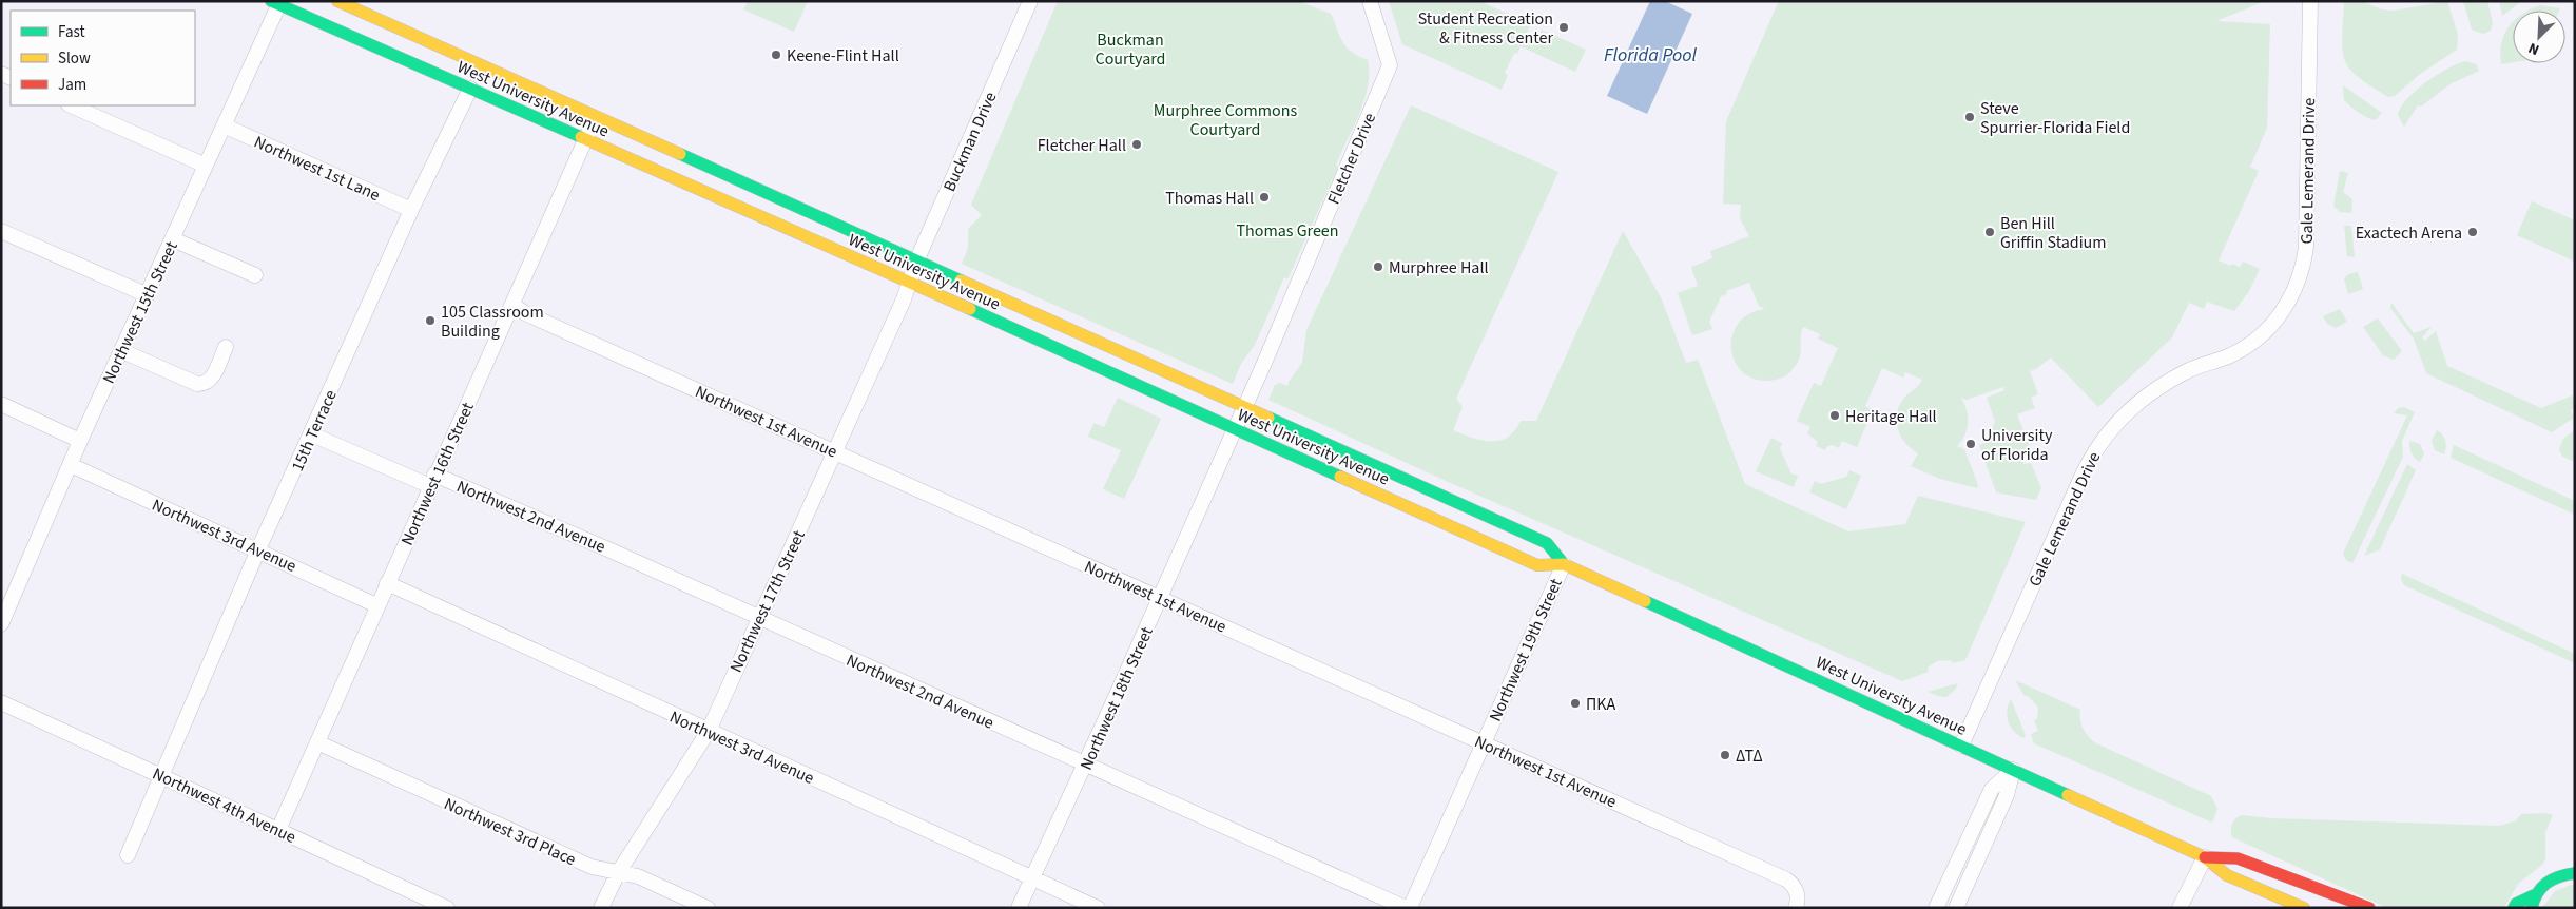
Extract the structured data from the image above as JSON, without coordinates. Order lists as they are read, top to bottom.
{
  "streets": {
    "main road": ["West University Avenue"],
    "street": [
      "Buckman Drive",
      "Fletcher Drive",
      "Northwest 1st Lane",
      "Gale Lemerand Drive",
      "Northwest 15th Street",
      "Northwest 1st Avenue",
      "15th Terrace",
      "Northwest 16th Street",
      "Northwest 2nd Avenue",
      "Northwest 3rd Avenue",
      "Northwest 17th Street",
      "Northwest 19th Street",
      "Northwest 18th Street",
      "Northwest 4th Avenue",
      "Northwest 3rd Place"
    ]
  },
  "crossings": [
    ["West University Avenue", "Buckman Drive"],
    ["West University Avenue", "Fletcher Drive"],
    ["West University Avenue", "Gale Lemerand Drive"],
    ["West University Avenue", "Northwest 15th Street"],
    ["West University Avenue", "15th Terrace"],
    ["West University Avenue", "Northwest 16th Street"],
    ["West University Avenue", "Northwest 17th Street"],
    ["West University Avenue", "Northwest 19th Street"],
    ["West University Avenue", "Northwest 18th Street"],
    ["Buckman Drive", "Northwest 17th Street"],
    ["Fletcher Drive", "Northwest 18th Street"],
    ["Northwest 1st Lane", "Northwest 15th Street"],
    ["Northwest 1st Lane", "15th Terrace"],
    ["Northwest 15th Street", "Northwest 3rd Avenue"],
    ["Northwest 1st Avenue", "Northwest 16th Street"],
    ["Northwest 1st Avenue", "Northwest 17th Street"],
    ["Northwest 1st Avenue", "Northwest 19th Street"],
    ["Northwest 1st Avenue", "Northwest 18th Street"],
    ["15th Terrace", "Northwest 2nd Avenue"],
    ["15th Terrace", "Northwest 3rd Avenue"],
    ["15th Terrace", "Northwest 4th Avenue"],
    ["Northwest 16th Street", "Northwest 2nd Avenue"],
    ["Northwest 16th Street", "Northwest 3rd Avenue"],
    ["Northwest 16th Street", "Northwest 4th Avenue"],
    ["Northwest 16th Street", "Northwest 3rd Place"],
    ["Northwest 2nd Avenue", "Northwest 17th Street"],
    ["Northwest 2nd Avenue", "Northwest 19th Street"],
    ["Northwest 2nd Avenue", "Northwest 18th Street"],
    ["Northwest 3rd Avenue", "Northwest 17th Street"],
    ["Northwest 3rd Avenue", "Northwest 18th Street"],
    ["Northwest 17th Street", "Northwest 3rd Place"]
  ],
  "water": ["Florida Pool"],
  "parks": ["Buckman Courtyard", "Murphree Commons Courtyard", "Thomas Green"],
  "places": [
    "Student Recreation & Fitness Center",
    "Keene-Flint Hall",
    "Steve Spurrier-Florida Field",
    "Fletcher Hall",
    "Thomas Hall",
    "Ben Hill Griffin Stadium",
    "Exactech Arena",
    "Murphree Hall",
    "105 Classroom Building",
    "Heritage Hall",
    "University of Florida",
    "ΠΚΑ",
    "ΔΤΔ"
  ],
  "legend": ["Fast", "Slow", "Jam"],
  "north": "bottom left"
}
